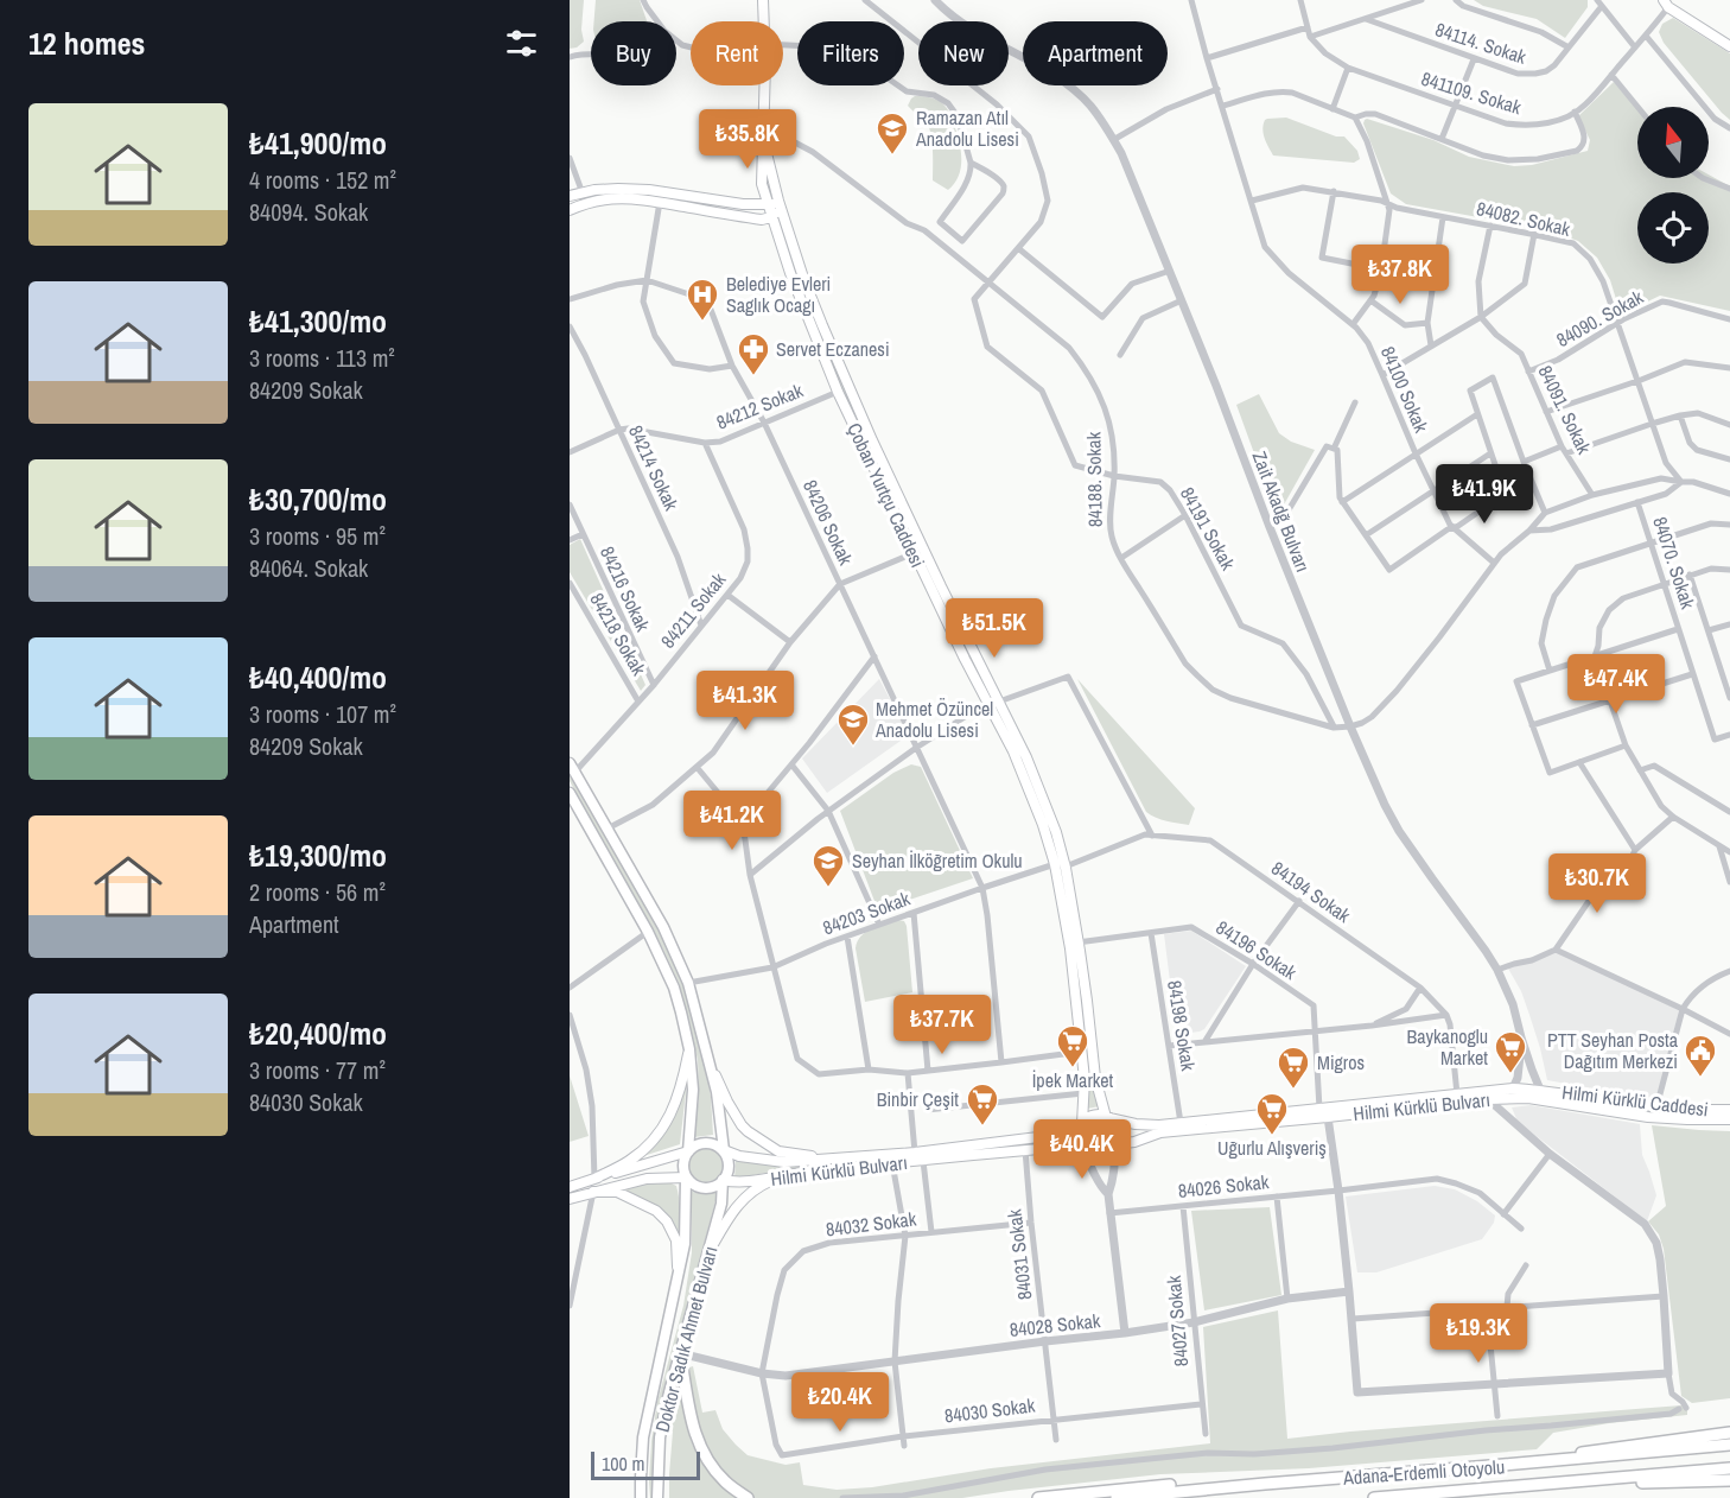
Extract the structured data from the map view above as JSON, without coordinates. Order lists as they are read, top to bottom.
{
  "streets": {
    "highway": ["Adana-Erdemli Otoyolu"],
    "main road": [
      "Çoban Yurtçu Caddesi",
      "Hilmi Kürklü Caddesi",
      "Hilmi Kürklü Bulvarı",
      "Doktor Sadık Ahmet Bulvarı"
    ],
    "street": [
      "84114. Sokak",
      "841109. Sokak",
      "84082. Sokak",
      "84090. Sokak",
      "84100 Sokak",
      "84212 Sokak",
      "84091. Sokak",
      "84214 Sokak",
      "84188. Sokak",
      "Zait Akadğ Bulvarı",
      "84206 Sokak",
      "84191 Sokak",
      "84070. Sokak",
      "84216 Sokak",
      "84211 Sokak",
      "84218 Sokak",
      "84194 Sokak",
      "84203 Sokak",
      "84196 Sokak",
      "84198 Sokak",
      "84026 Sokak",
      "84032 Sokak",
      "84031 Sokak",
      "84027 Sokak",
      "84028 Sokak",
      "84030 Sokak"
    ]
  },
  "crossings": [
    ["84082. Sokak", "84090. Sokak"],
    ["84082. Sokak", "84100 Sokak"],
    ["84090. Sokak", "84091. Sokak"],
    ["84100 Sokak", "84188. Sokak"],
    ["84212 Sokak", "84214 Sokak"],
    ["84212 Sokak", "Çoban Yurtçu Caddesi"],
    ["84212 Sokak", "84206 Sokak"],
    ["84212 Sokak", "84211 Sokak"],
    ["84214 Sokak", "84211 Sokak"],
    ["84188. Sokak", "Zait Akadğ Bulvarı"],
    ["84188. Sokak", "84191 Sokak"],
    ["Çoban Yurtçu Caddesi", "84194 Sokak"],
    ["Çoban Yurtçu Caddesi", "84203 Sokak"],
    ["Çoban Yurtçu Caddesi", "84196 Sokak"],
    ["Çoban Yurtçu Caddesi", "Hilmi Kürklü Bulvarı"],
    ["Zait Akadğ Bulvarı", "Hilmi Kürklü Caddesi"],
    ["Zait Akadğ Bulvarı", "Hilmi Kürklü Bulvarı"],
    ["84206 Sokak", "84203 Sokak"],
    ["84216 Sokak", "84211 Sokak"],
    ["84211 Sokak", "84218 Sokak"],
    ["84194 Sokak", "84203 Sokak"],
    ["84196 Sokak", "84198 Sokak"],
    ["84196 Sokak", "Hilmi Kürklü Bulvarı"],
    ["84198 Sokak", "Hilmi Kürklü Bulvarı"],
    ["Hilmi Kürklü Caddesi", "Hilmi Kürklü Bulvarı"],
    ["Hilmi Kürklü Bulvarı", "84031 Sokak"],
    ["Hilmi Kürklü Bulvarı", "Doktor Sadık Ahmet Bulvarı"],
    ["84026 Sokak", "84027 Sokak"],
    ["84032 Sokak", "84031 Sokak"],
    ["84032 Sokak", "84028 Sokak"],
    ["84032 Sokak", "84030 Sokak"],
    ["84031 Sokak", "84028 Sokak"],
    ["84031 Sokak", "84030 Sokak"],
    ["84027 Sokak", "84028 Sokak"],
    ["84027 Sokak", "84030 Sokak"],
    ["84028 Sokak", "Doktor Sadık Ahmet Bulvarı"],
    ["84028 Sokak", "84030 Sokak"]
  ],
  "places": {
    "school or university": ["Ramazan Atıl Anadolu Lisesi", "Mehmet Özüncel Anadolu Lisesi", "Seyhan İlköğretim Okulu"],
    "hospital": ["Belediye Evleri Saglık Ocagı"],
    "pharmacy": ["Servet Eczanesi"],
    "supermarket": [
      "İpek Market",
      "Baykanoglu Market",
      "Migros",
      "Binbir Çeşit",
      "Uğurlu Alışveriş"
    ],
    "public building": ["PTT Seyhan Posta Dağıtım Merkezi"]
  },
  "scale_bar": "100 m",
  "north": "top",
  "page": {
    "heading": "12 homes",
    "chip": [
      "Buy",
      "Rent",
      "Filters",
      "New",
      "Apartment"
    ],
    "list": [
      {
        "name": "₺41,900/mo",
        "note": "4 rooms · 152 m² · 84094. Sokak"
      },
      {
        "name": "₺41,300/mo",
        "note": "3 rooms · 113 m² · 84209 Sokak"
      },
      {
        "name": "₺30,700/mo",
        "note": "3 rooms · 95 m² · 84064. Sokak"
      },
      {
        "name": "₺40,400/mo",
        "note": "3 rooms · 107 m² · 84209 Sokak"
      },
      {
        "name": "₺19,300/mo",
        "note": "2 rooms · 56 m² · Apartment"
      },
      {
        "name": "₺20,400/mo",
        "note": "3 rooms · 77 m² · 84030 Sokak"
      }
    ],
    "price": [
      "₺35.8K",
      "₺37.8K",
      "₺41.9K",
      "₺51.5K",
      "₺47.4K",
      "₺41.3K",
      "₺41.2K",
      "₺30.7K",
      "₺37.7K",
      "₺40.4K",
      "₺19.3K",
      "₺20.4K"
    ],
    "scale": "100 m"
  }
}
